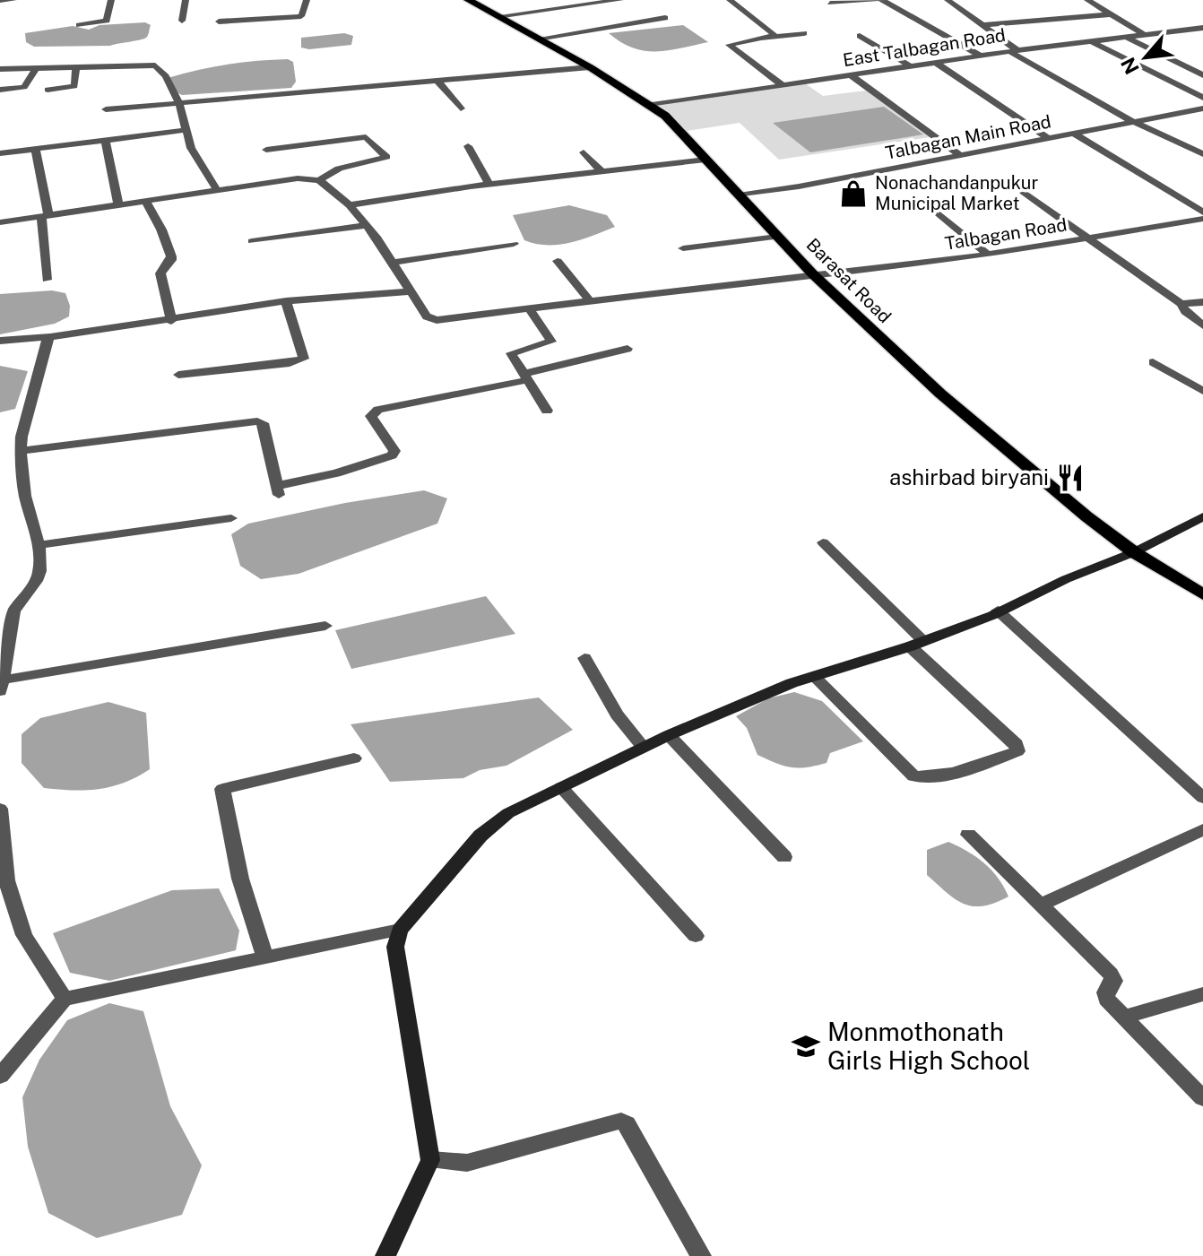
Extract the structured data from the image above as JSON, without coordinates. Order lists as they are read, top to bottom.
{
  "streets": {
    "main road": ["Barasat Road"],
    "street": ["East Talbagan Road", "Talbagan Main Road", "Talbagan Road"]
  },
  "crossings": [
    ["East Talbagan Road", "Barasat Road"],
    ["Talbagan Main Road", "Barasat Road"],
    ["Talbagan Road", "Barasat Road"]
  ],
  "places": {
    "shop": ["Nonachandanpukur Municipal Market"],
    "restaurant": ["ashirbad biryani"],
    "school or university": ["Monmothonath Girls High School"]
  },
  "north": "bottom left"
}
